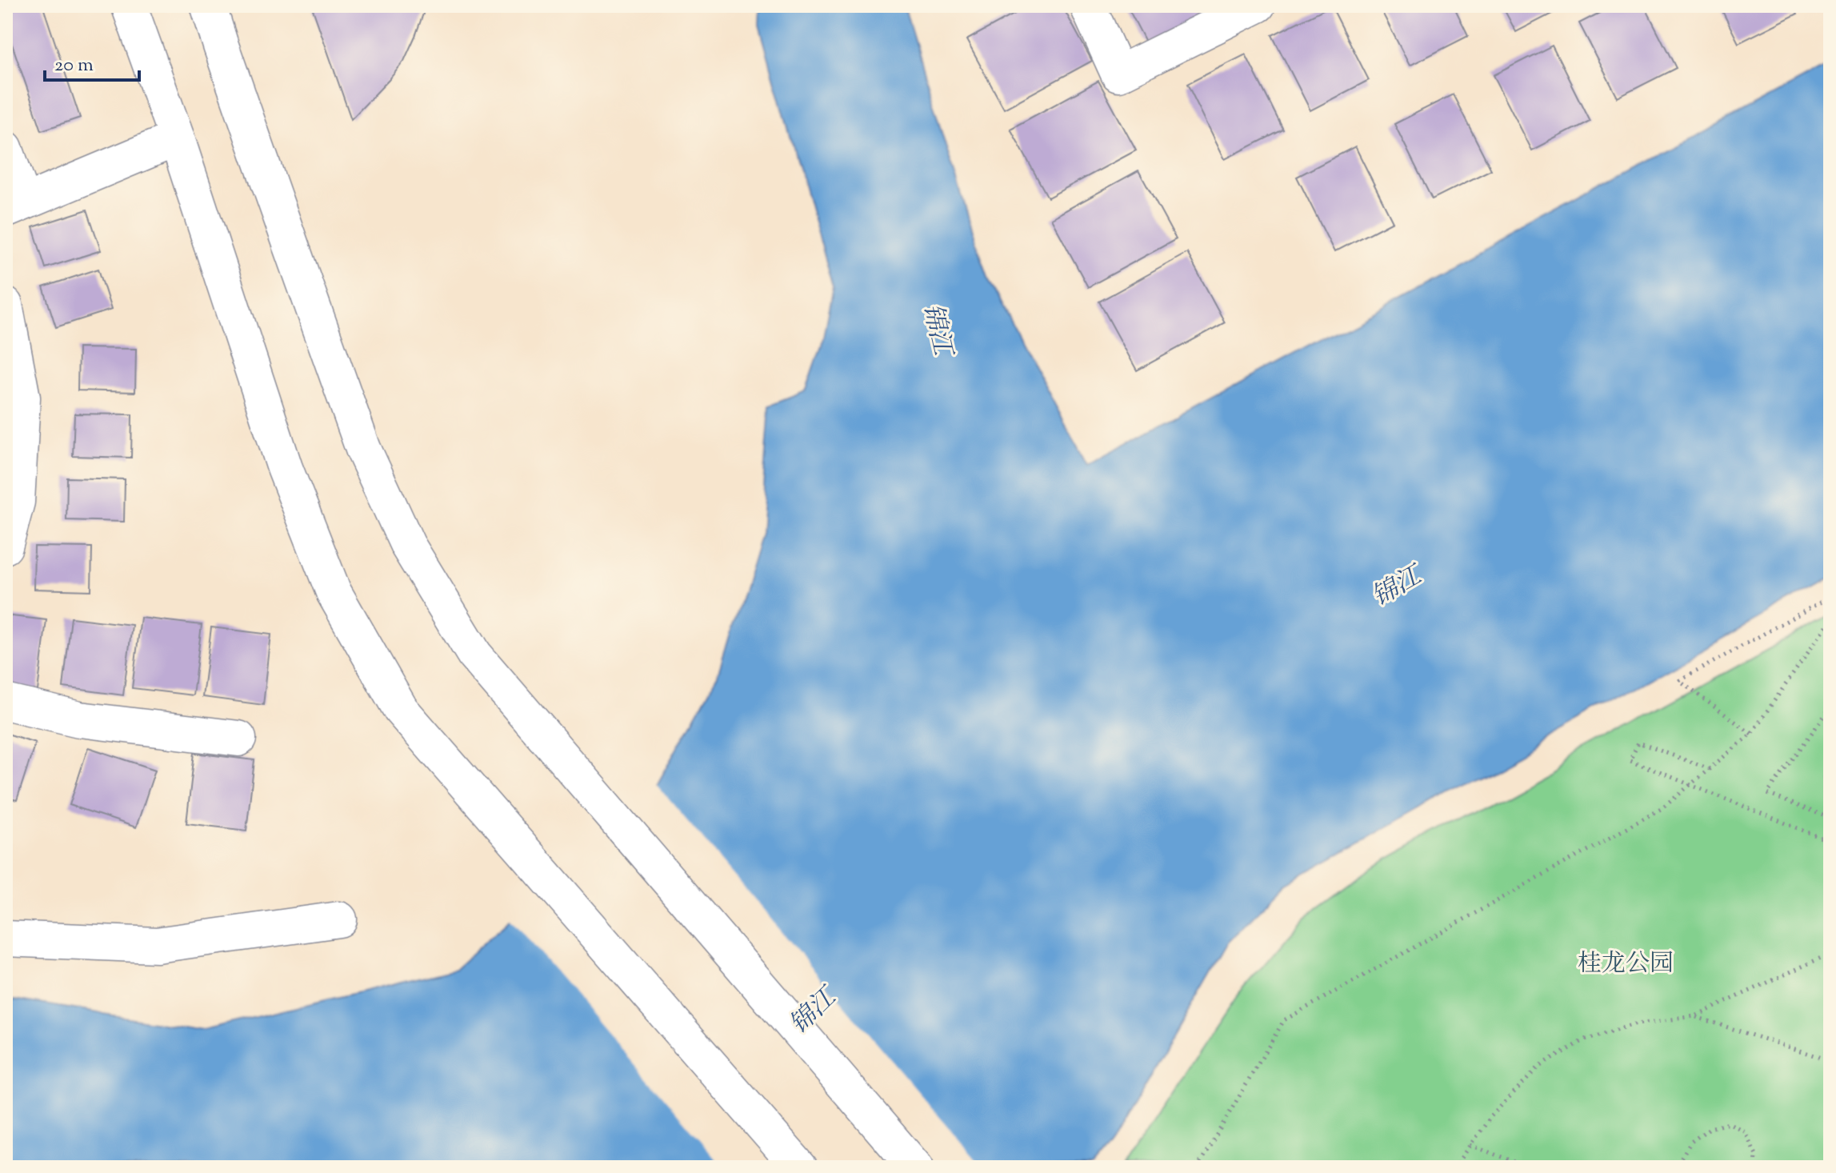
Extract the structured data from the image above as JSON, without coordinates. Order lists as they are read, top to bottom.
{
  "water": ["锦江"],
  "parks": ["桂龙公园"],
  "scale_bar": "20 m"
}
